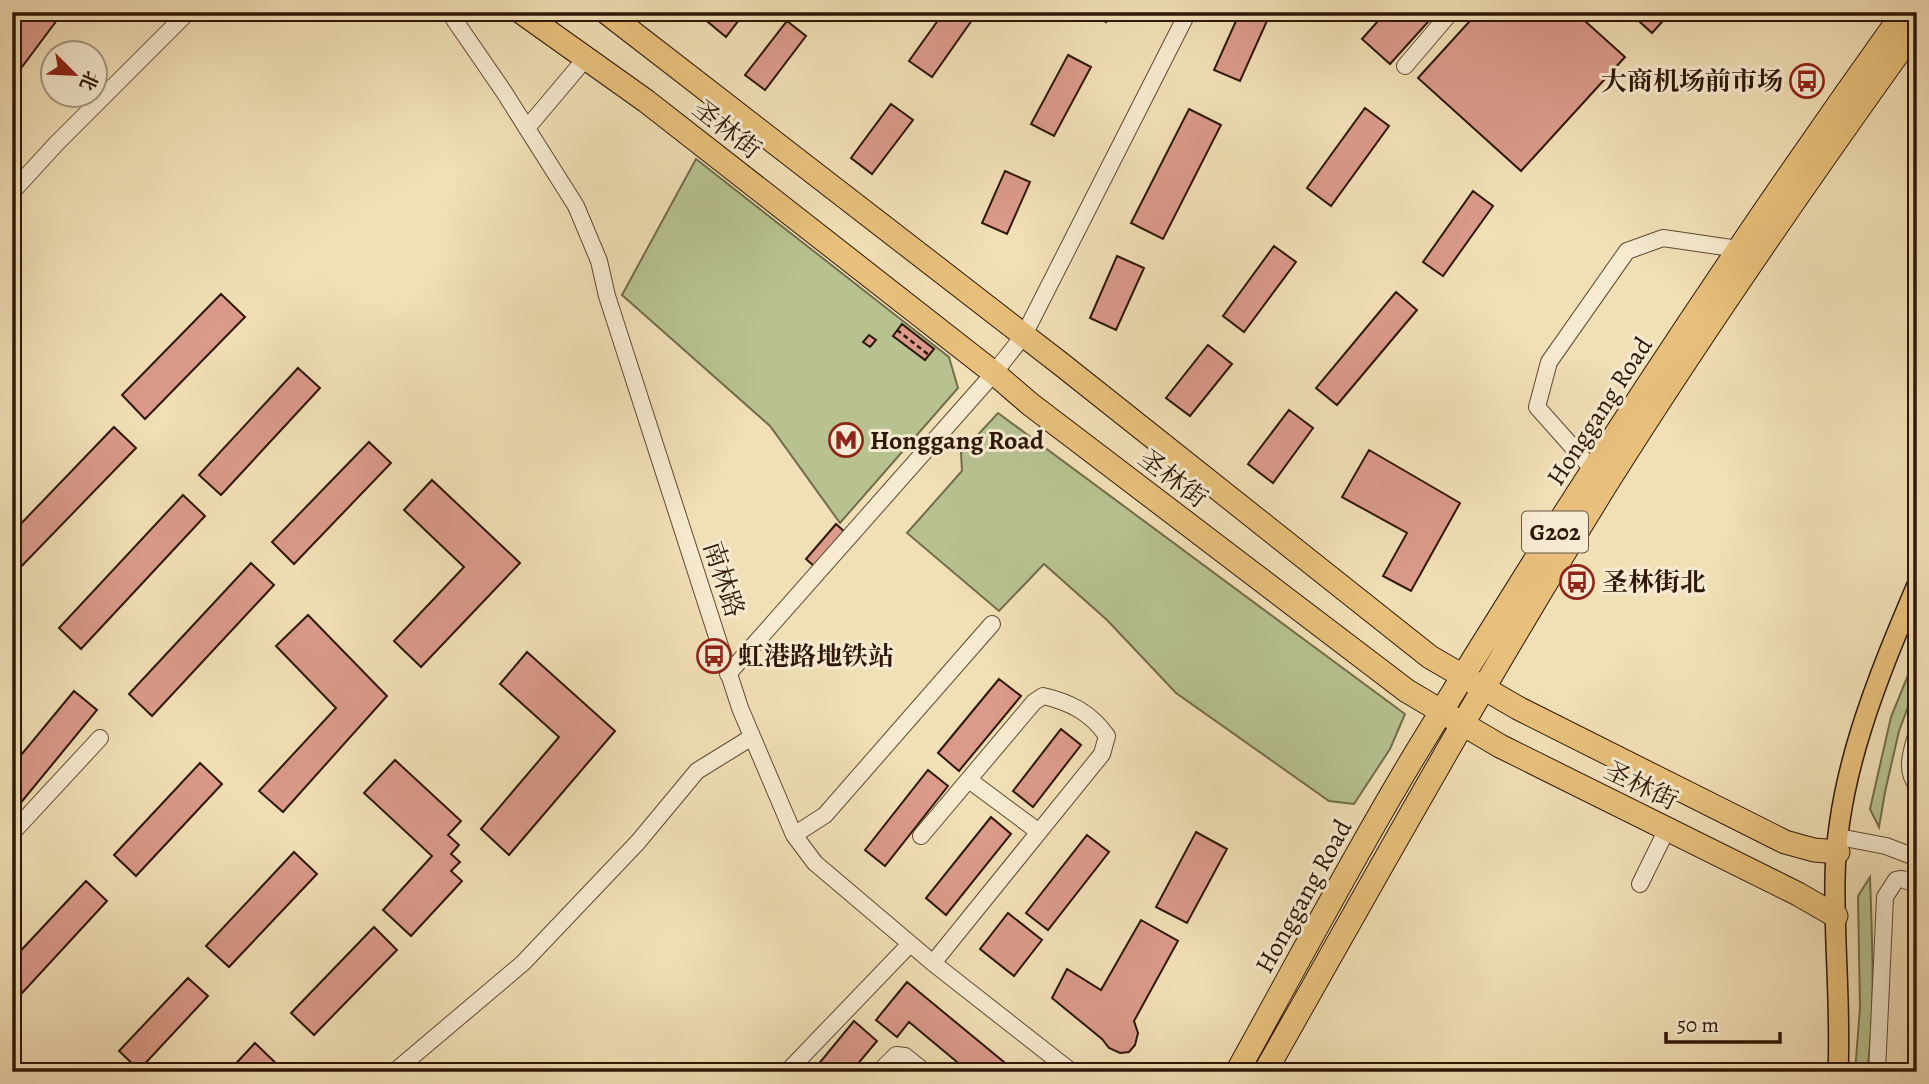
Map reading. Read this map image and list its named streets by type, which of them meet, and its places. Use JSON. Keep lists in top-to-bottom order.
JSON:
{
  "streets": {
    "highway": ["圣林街", "Honggang Road", "G202"],
    "street": ["南林路"]
  },
  "crossings": [
    ["圣林街", "Honggang Road"]
  ],
  "places": {
    "bus stop": ["大商机场前市场", "圣林街北", "虹港路地铁站"],
    "metro station": ["Honggang Road"]
  },
  "scale_bar": "50 m",
  "north": "bottom right"
}
